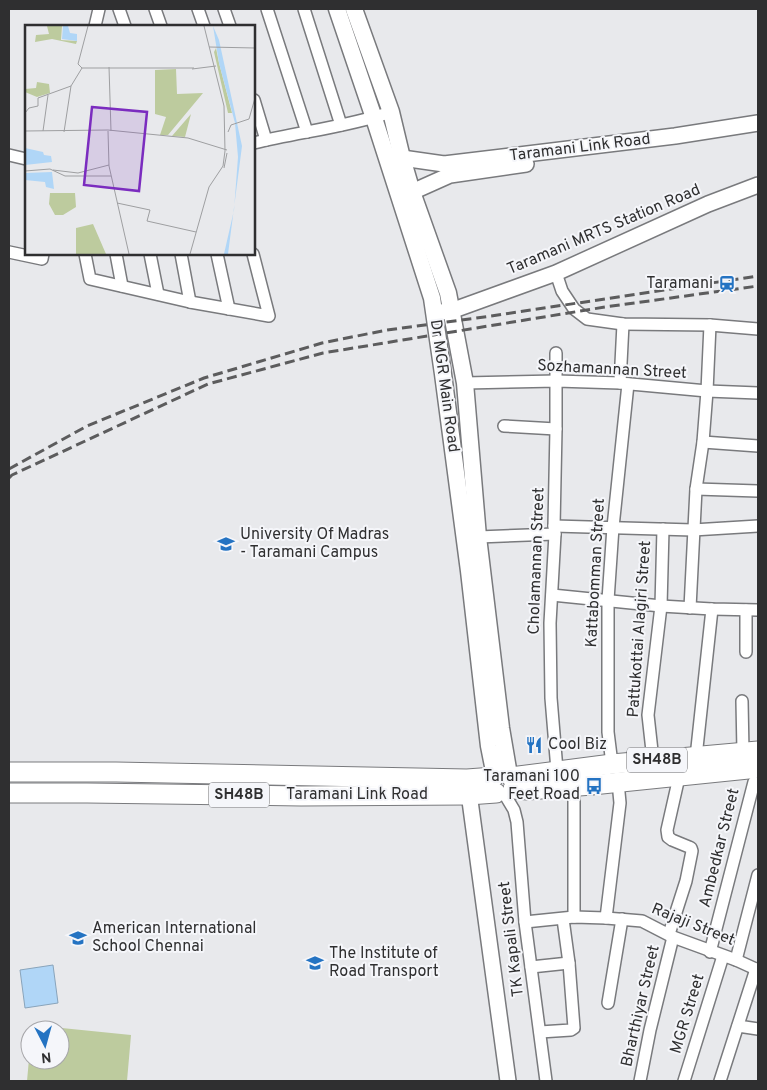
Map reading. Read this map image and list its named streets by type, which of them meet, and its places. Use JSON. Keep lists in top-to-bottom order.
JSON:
{
  "streets": {
    "main road": ["Taramani Link Road", "Dr MGR Main Road", "SH48B"],
    "street": [
      "Taramani MRTS Station Road",
      "Sozhamannan Street",
      "Cholamannan Street",
      "Kattabomman Street",
      "Pattukottai Alagiri Street",
      "Ambedkar Street",
      "Rajaji Street",
      "TK Kapali Street",
      "Bharthiyar Street",
      "MGR Street"
    ]
  },
  "crossings": [
    ["Taramani Link Road", "Dr MGR Main Road"],
    ["Taramani Link Road", "TK Kapali Street"],
    ["Taramani MRTS Station Road", "Dr MGR Main Road"],
    ["Sozhamannan Street", "Dr MGR Main Road"],
    ["Sozhamannan Street", "Cholamannan Street"],
    ["Sozhamannan Street", "Kattabomman Street"],
    ["Dr MGR Main Road", "TK Kapali Street"],
    ["Cholamannan Street", "SH48B"],
    ["Kattabomman Street", "SH48B"],
    ["Pattukottai Alagiri Street", "SH48B"],
    ["SH48B", "Ambedkar Street"],
    ["SH48B", "Bharthiyar Street"],
    ["Ambedkar Street", "Rajaji Street"],
    ["Rajaji Street", "TK Kapali Street"],
    ["Rajaji Street", "Bharthiyar Street"],
    ["Rajaji Street", "MGR Street"]
  ],
  "places": {
    "station": ["Taramani"],
    "school or university": ["University Of Madras - Taramani Campus", "American International School Chennai", "The Institute of Road Transport"],
    "restaurant": ["Cool Biz"],
    "bus stop": ["Taramani 100 Feet Road"]
  },
  "north": "bottom"
}
